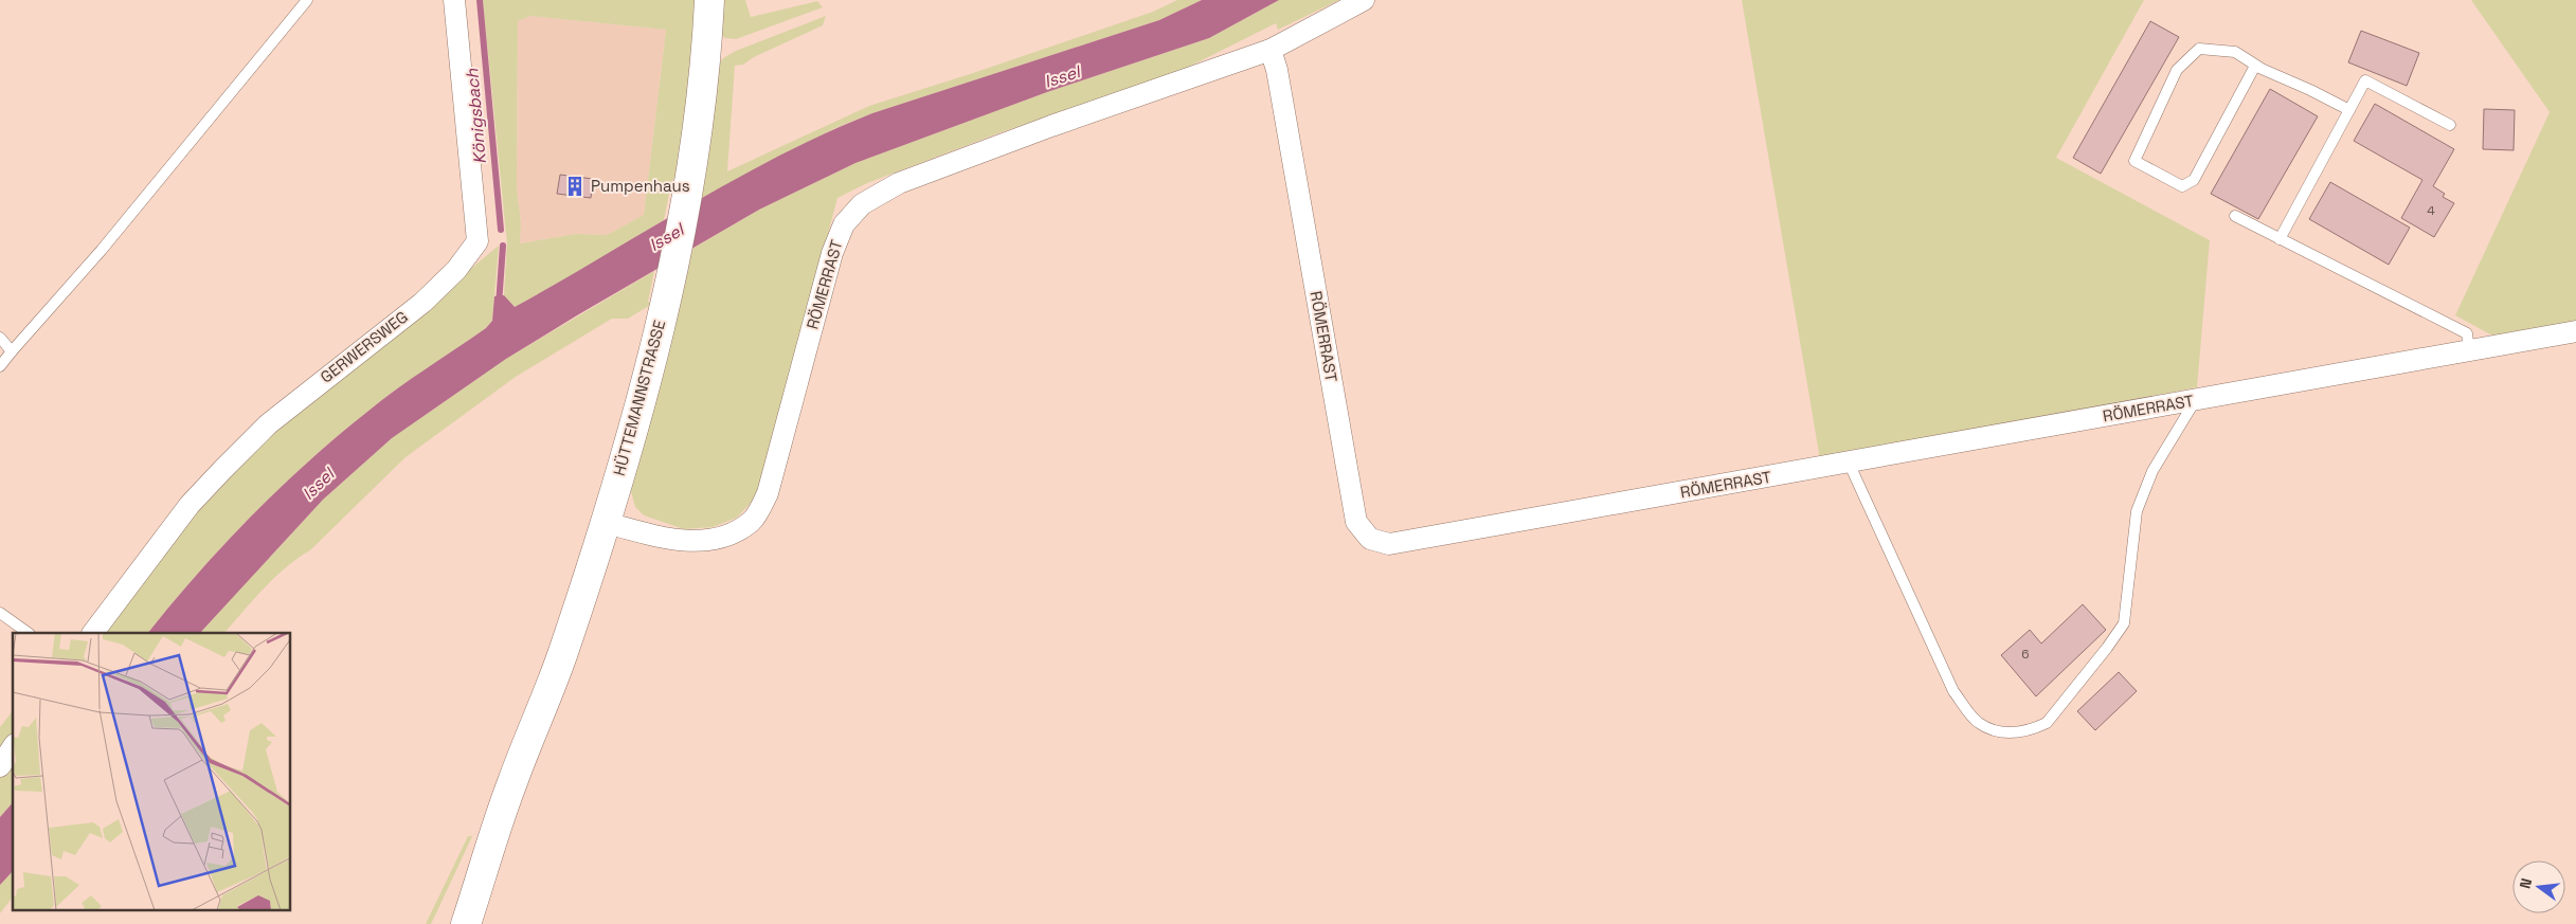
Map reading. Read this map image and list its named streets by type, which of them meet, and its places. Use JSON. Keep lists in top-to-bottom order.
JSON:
{
  "streets": {
    "main road": ["HÜTTEMANNSTRASSE"],
    "street": ["RÖMERRAST", "GERWERSWEG"]
  },
  "crossings": [
    ["RÖMERRAST", "HÜTTEMANNSTRASSE"]
  ],
  "water": ["Issel", "Königsbach"],
  "places": {
    "building": ["Pumpenhaus"]
  },
  "house_numbers": ["4", "6"],
  "north": "left"
}
